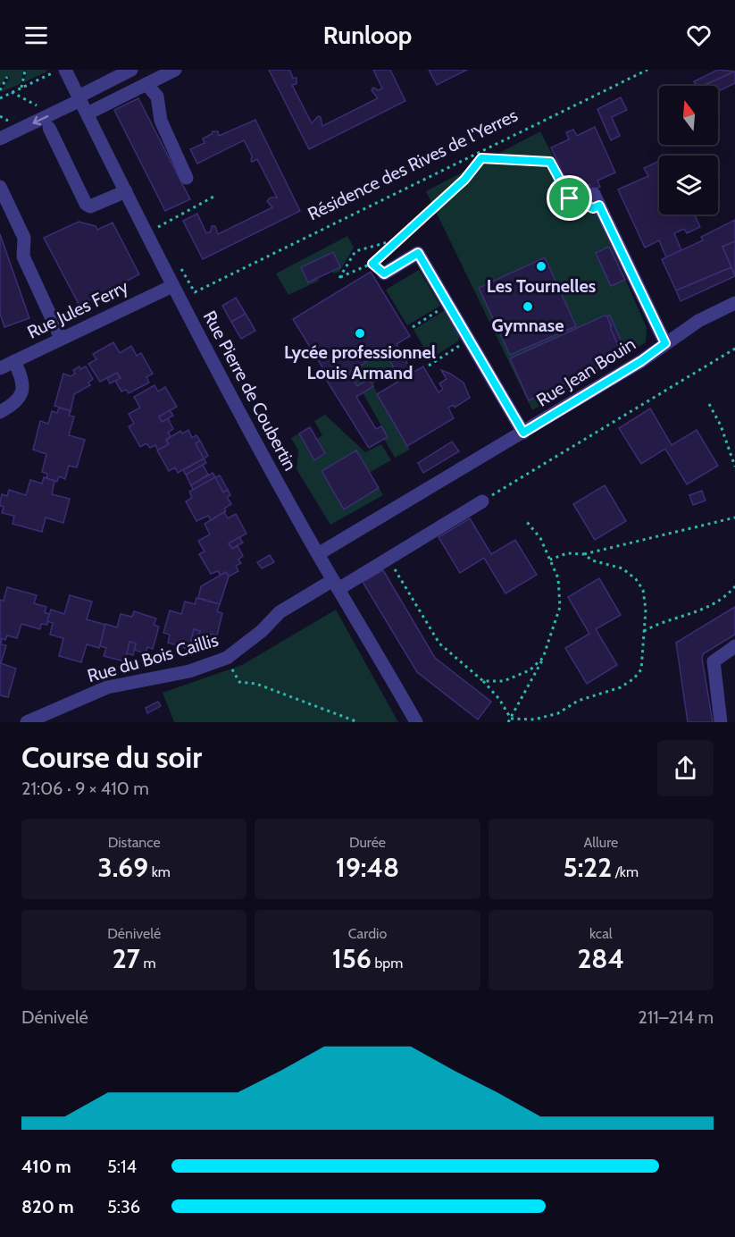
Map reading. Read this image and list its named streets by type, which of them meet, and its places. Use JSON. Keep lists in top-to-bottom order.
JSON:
{
  "streets": {
    "street": [
      "Rue Jules Ferry",
      "Rue Jean Bouin",
      "Rue Pierre de Coubertin",
      "Rue du Bois Caillis"
    ],
    "path": ["Résidence des Rives de l'Yerres"]
  },
  "crossings": [
    ["Rue Jules Ferry", "Rue Pierre de Coubertin"],
    ["Rue Jean Bouin", "Rue Pierre de Coubertin"],
    ["Rue Pierre de Coubertin", "Rue du Bois Caillis"]
  ],
  "places": ["Les Tournelles", "Gymnase", "Lycée professionnel Louis Armand"],
  "north": "top",
  "page": {
    "header": "Runloop",
    "heading": ["Course du soir", "21:06 · 9 × 410 m"],
    "stats": [
      ["Distance", "3.69 km"],
      ["Durée", "19:48"],
      ["Allure", "5:22 /km"],
      ["Dénivelé", "27 m"],
      ["Cardio", "156 bpm"],
      ["kcal", "284"]
    ],
    "chart": ["Dénivelé", "211–214 m"],
    "list": [
      {
        "name": "410 m",
        "note": "5:14"
      },
      {
        "name": "820 m",
        "note": "5:36"
      }
    ]
  }
}
